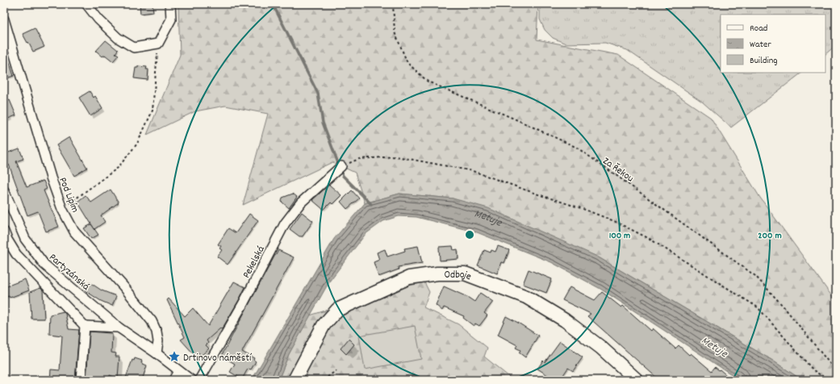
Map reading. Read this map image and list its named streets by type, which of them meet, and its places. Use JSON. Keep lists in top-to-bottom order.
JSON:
{
  "streets": {
    "street": [
      "Pod Lipím",
      "Pekelská",
      "Partyzánská",
      "Odboje"
    ],
    "path": ["Za Řekou"]
  },
  "water": ["Metuje"],
  "places": {
    "place": ["Drtinovo náměstí"]
  },
  "legend": ["Road", "Water", "Building"],
  "rings": ["100 m", "200 m"]
}
